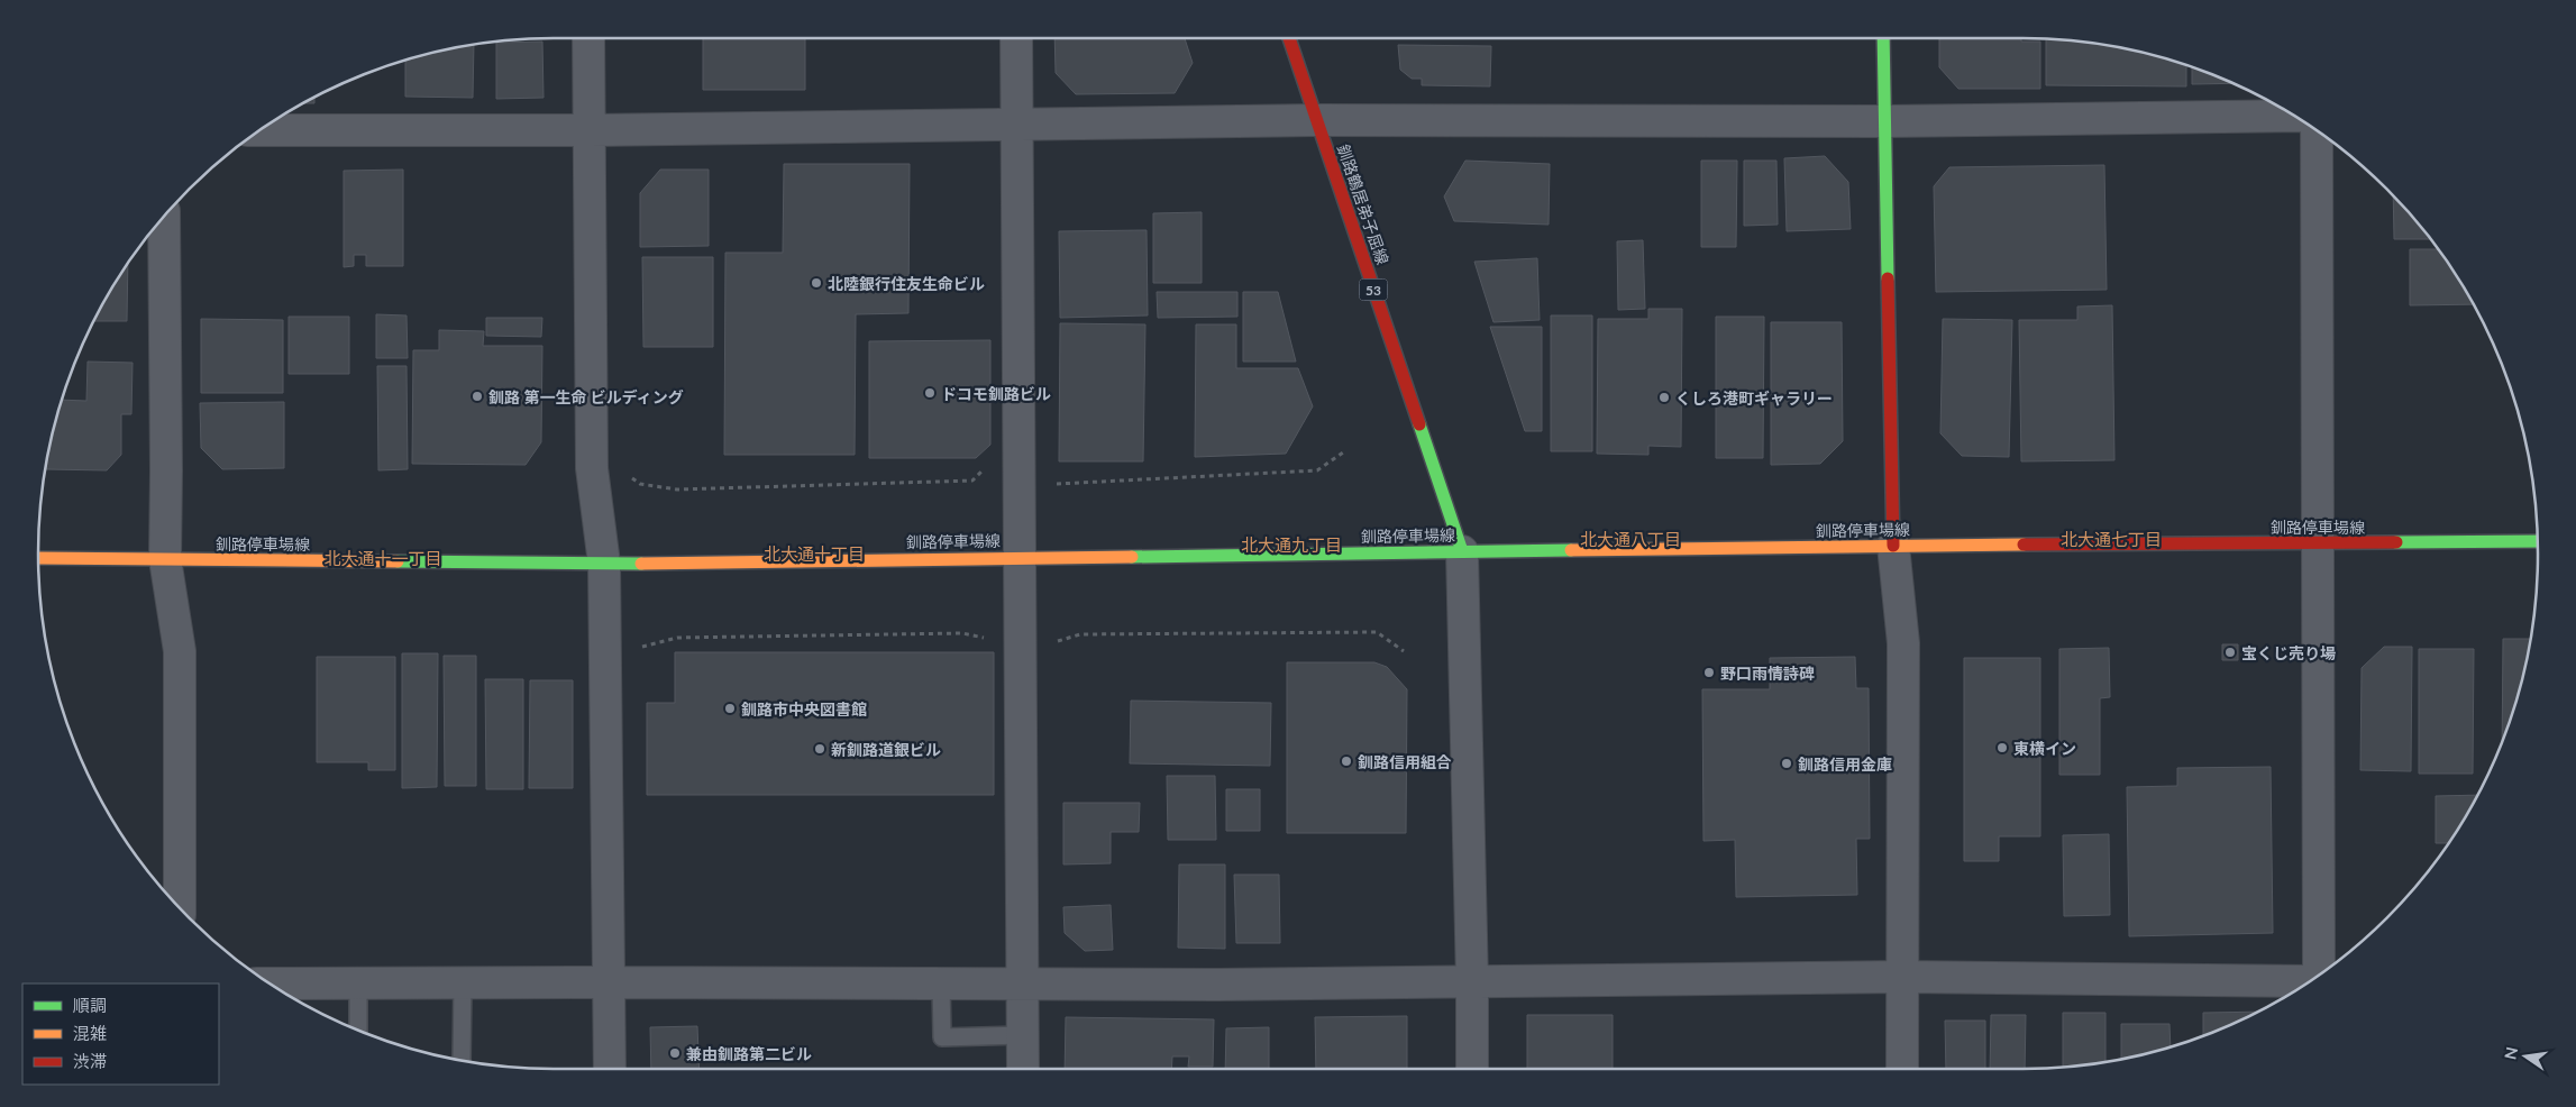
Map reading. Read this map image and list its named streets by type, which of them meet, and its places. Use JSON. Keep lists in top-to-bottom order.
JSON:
{
  "streets": {
    "main road": ["釧路鶴居弟子屈線", "53", "釧路停車場線"]
  },
  "crossings": [
    ["釧路鶴居弟子屈線", "釧路停車場線"]
  ],
  "districts": [
    "北大通八丁目",
    "北大通七丁目",
    "北大通九丁目",
    "北大通十丁目",
    "北大通十一丁目"
  ],
  "places": [
    "北陸銀行住友生命ビル",
    "ドコモ釧路ビル",
    "釧路 第一生命 ビルディング",
    "くしろ港町ギャラリー",
    "宝くじ売り場",
    "野口雨情詩碑",
    "釧路市中央図書館",
    "東横イン",
    "新釧路道銀ビル",
    "釧路信用組合",
    "釧路信用金庫",
    "兼由釧路第二ビル"
  ],
  "legend": ["順調", "混雑", "渋滞"],
  "north": "left"
}
